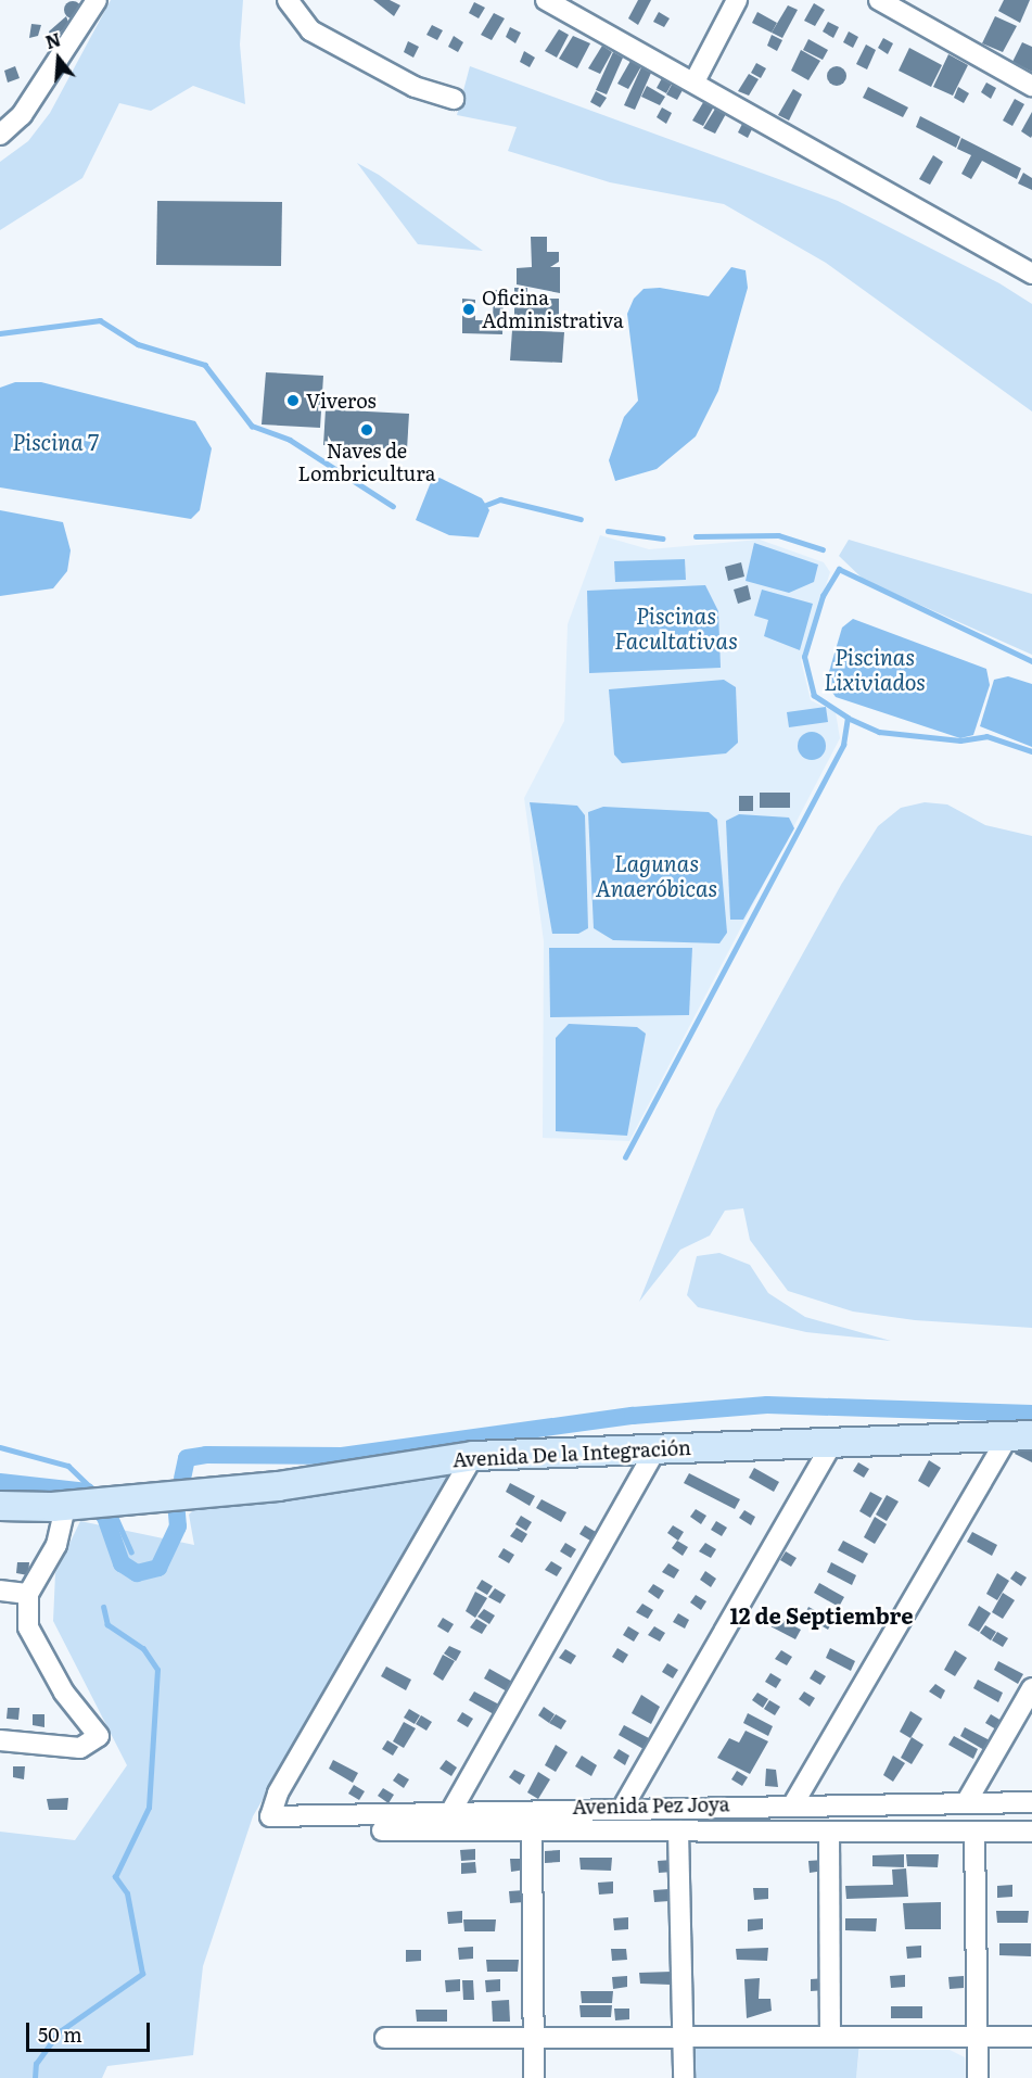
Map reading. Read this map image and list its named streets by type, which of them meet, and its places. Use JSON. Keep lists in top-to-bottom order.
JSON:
{
  "streets": {
    "street": ["Avenida De la Integración", "Avenida Pez Joya"]
  },
  "crossings": [
    ["Avenida De la Integración", "Avenida Pez Joya"]
  ],
  "districts": ["12 de Septiembre"],
  "water": [
    "Piscina 7",
    "Piscinas Facultativas",
    "Piscinas Lixiviados",
    "Lagunas Anaeróbicas"
  ],
  "places": ["Oficina Administrativa", "Viveros", "Naves de Lombricultura"],
  "scale_bar": "50 m",
  "north": "top"
}
